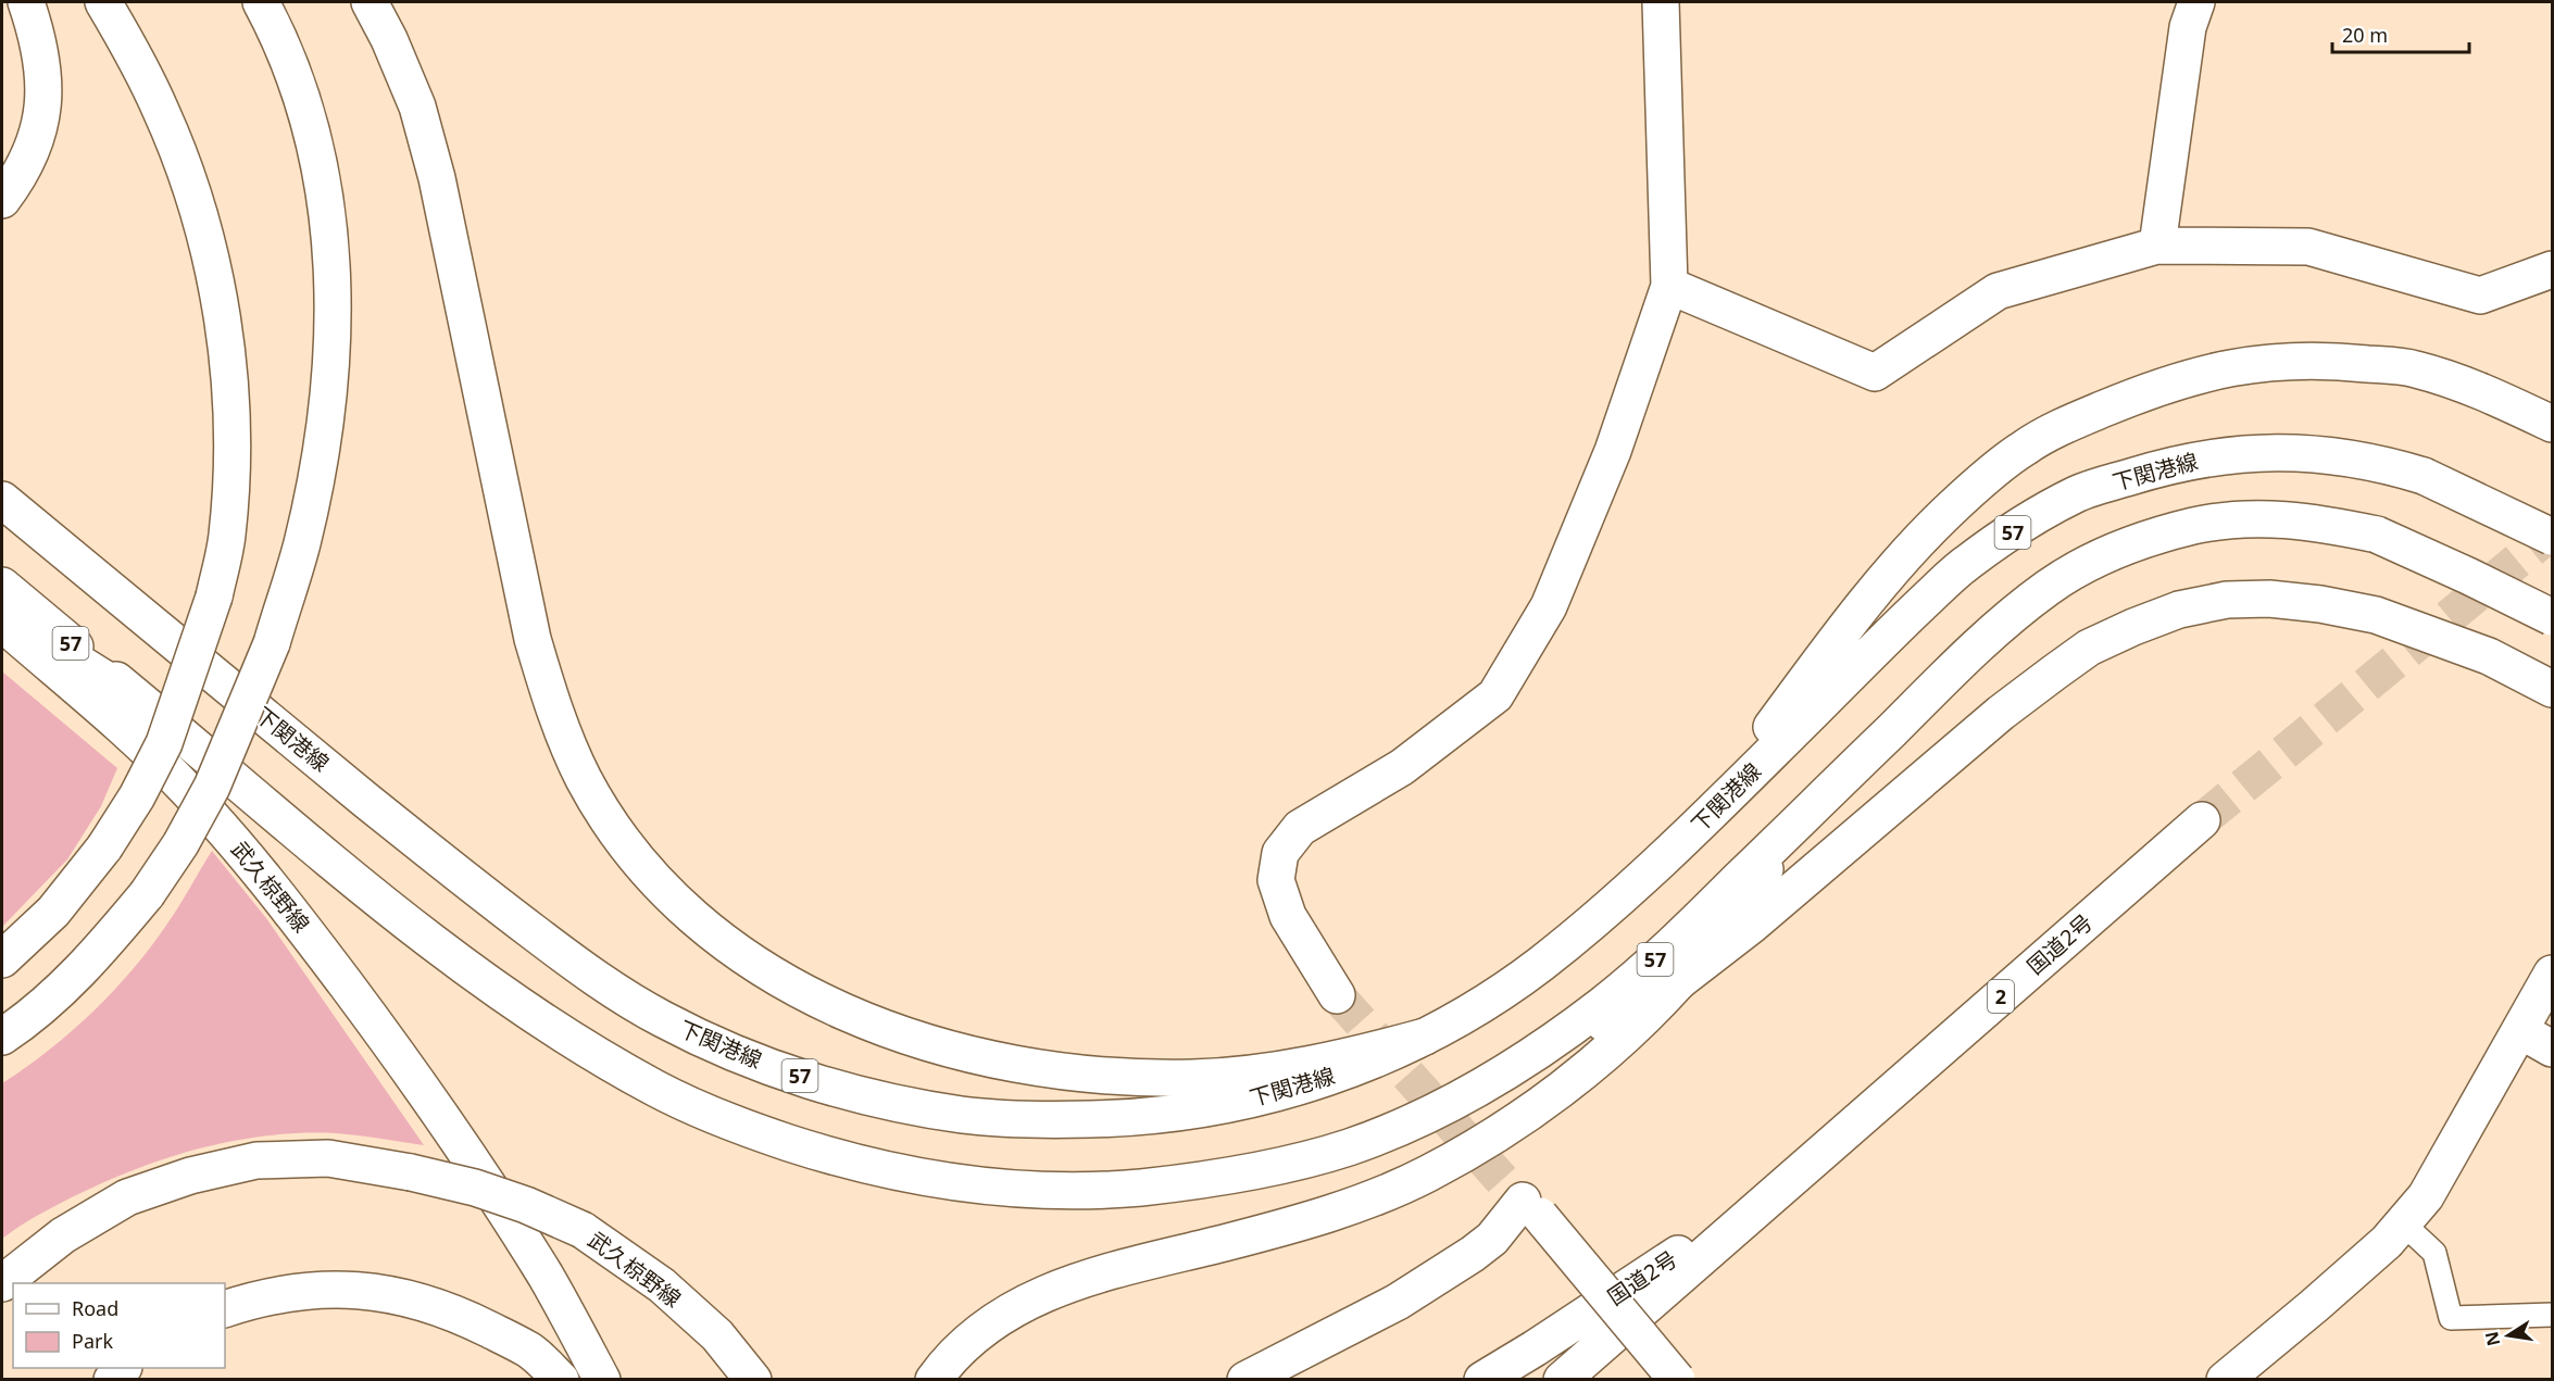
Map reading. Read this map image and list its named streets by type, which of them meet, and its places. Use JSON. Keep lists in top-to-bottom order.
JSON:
{
  "streets": {
    "main road": [
      "下関港線",
      "57",
      "武久椋野線",
      "国道2号",
      "2"
    ]
  },
  "legend": ["Road", "Park"],
  "scale_bar": "20 m",
  "north": "left"
}
